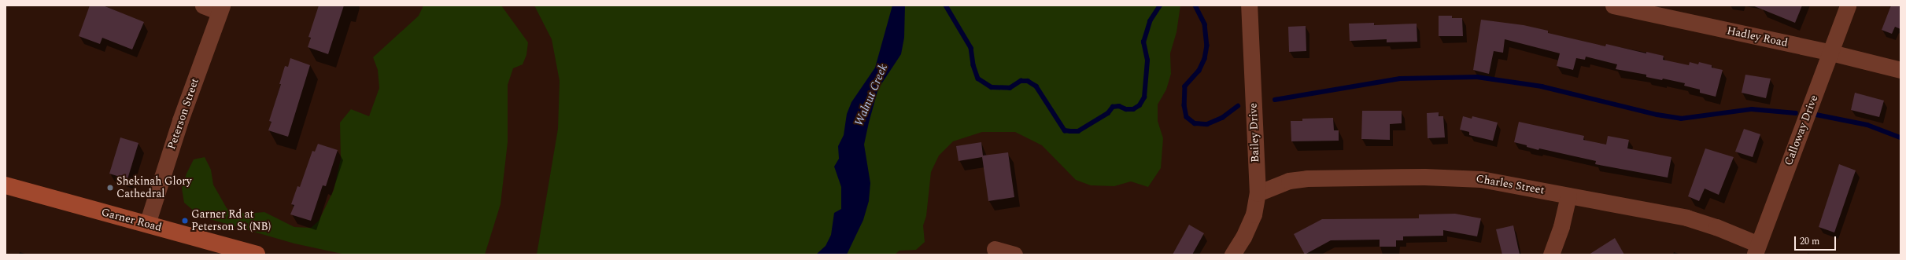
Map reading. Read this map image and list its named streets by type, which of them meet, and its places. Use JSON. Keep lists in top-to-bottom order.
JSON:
{
  "streets": {
    "main road": ["Garner Road"],
    "street": [
      "Hadley Road",
      "Peterson Street",
      "Calloway Drive",
      "Bailey Drive",
      "Charles Street"
    ]
  },
  "crossings": [
    ["Hadley Road", "Calloway Drive"],
    ["Peterson Street", "Garner Road"],
    ["Calloway Drive", "Charles Street"],
    ["Bailey Drive", "Charles Street"]
  ],
  "water": ["Walnut Creek"],
  "places": ["Shekinah Glory Cathedral", "Garner Rd at Peterson St (NB)"],
  "scale_bar": "20 m"
}
